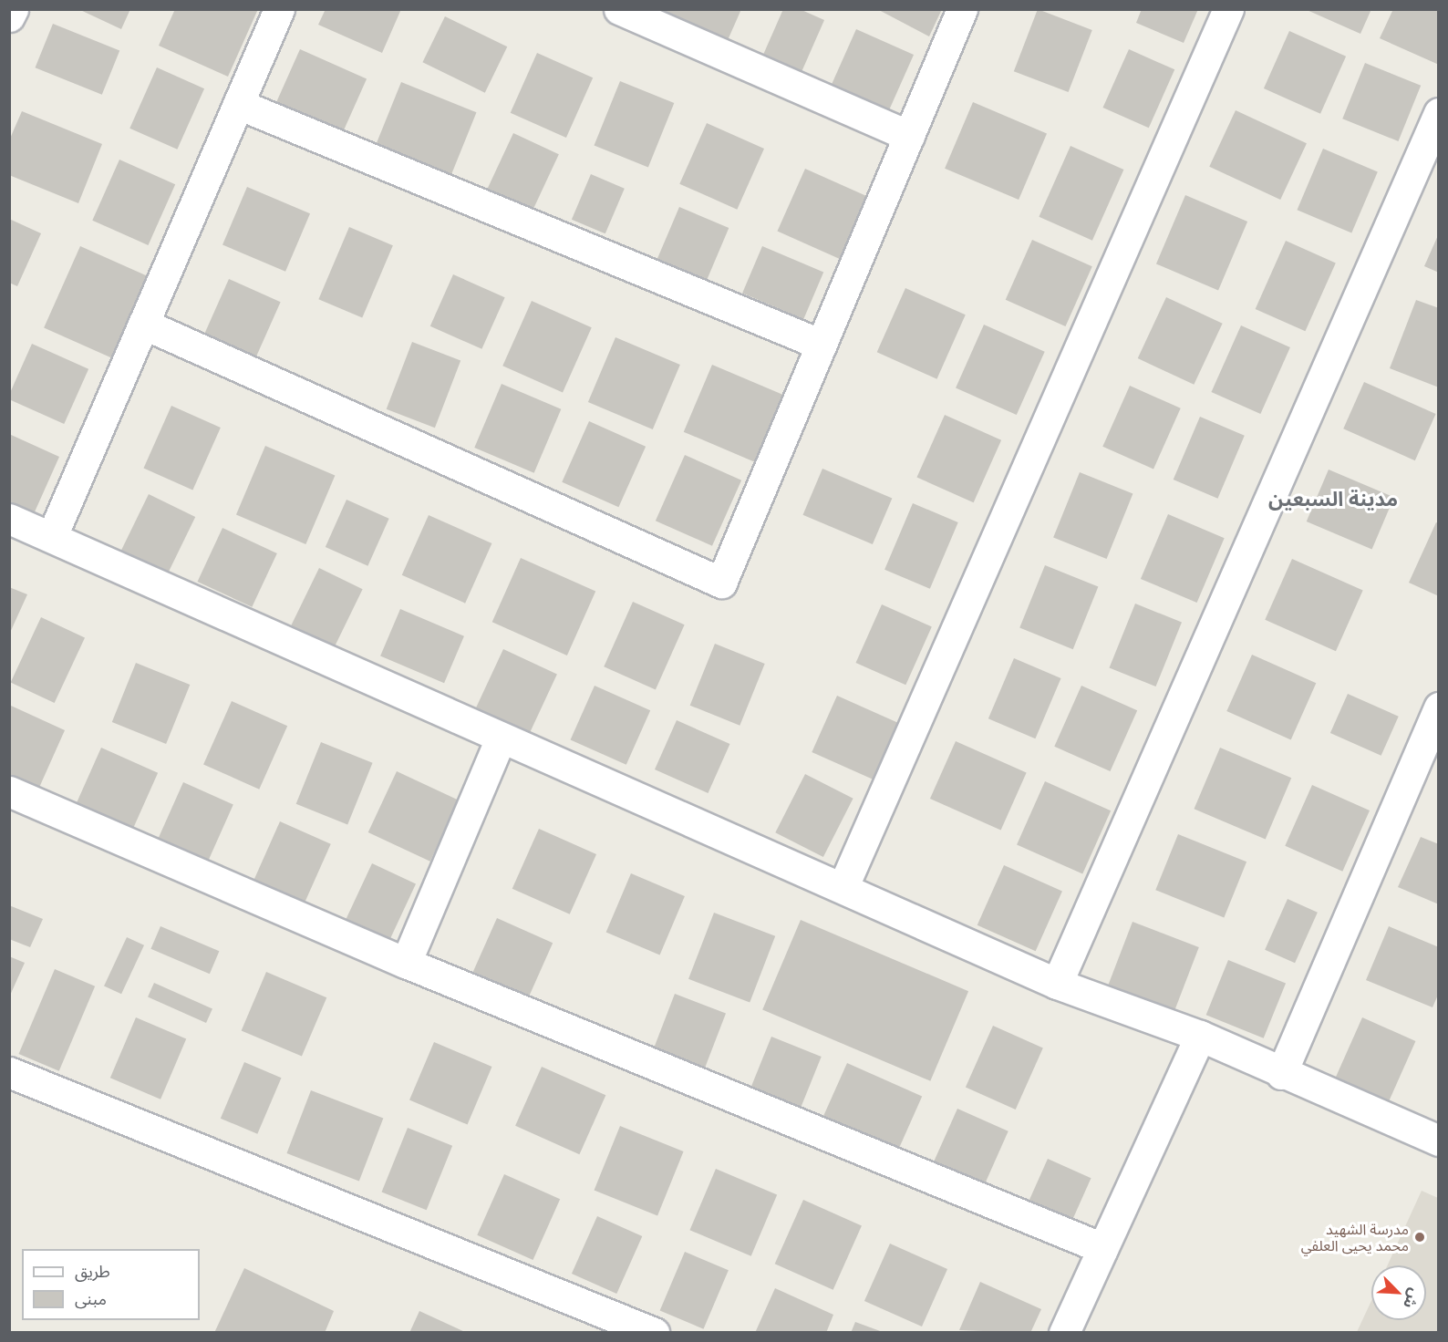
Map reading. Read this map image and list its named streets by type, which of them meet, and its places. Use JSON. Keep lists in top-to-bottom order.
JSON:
{
  "districts": ["مدينة السبعين"],
  "places": ["مدرسة الشهيد محمد يحيى العلفي"],
  "legend": ["طريق", "مبنى"],
  "north": "bottom right"
}
